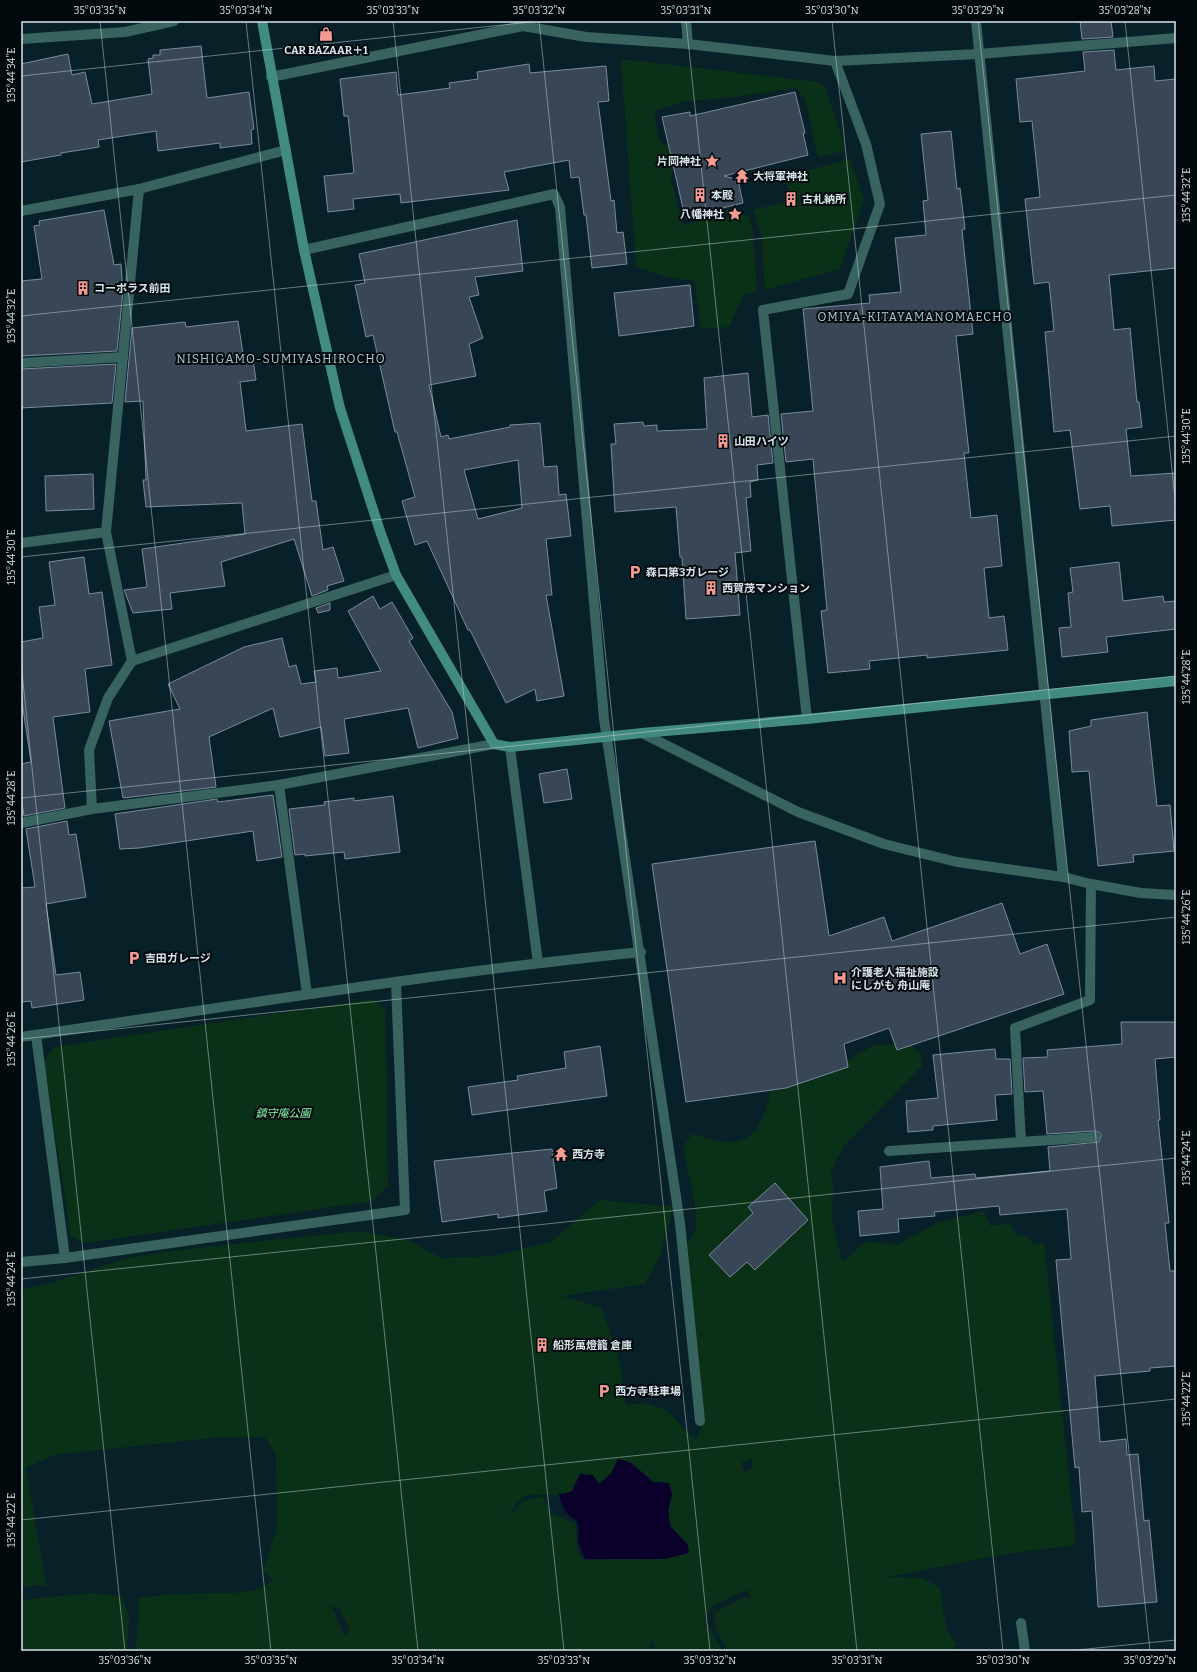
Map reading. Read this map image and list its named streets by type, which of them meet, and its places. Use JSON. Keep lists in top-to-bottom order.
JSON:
{
  "districts": ["OMIYA-KITAYAMANOMAECHO", "NISHIGAMO-SUMIYASHIROCHO"],
  "parks": ["鎮守庵公園"],
  "places": {
    "shop": ["CAR BAZAAR＋1"],
    "place": ["片岡神社", "八幡神社"],
    "temple": ["大将軍神社", "西方寺"],
    "building": [
      "本殿",
      "古札納所",
      "コーポラス前田",
      "山田ハイツ",
      "西賀茂マンション",
      "船形萬燈籠 倉庫"
    ],
    "parking": ["森口第3ガレージ", "吉田ガレージ", "西方寺駐車場"],
    "hospital": ["介護老人福祉施設 にしがも 舟山庵"]
  },
  "coordinates": [
    "35°03'35\"N",
    "35°03'34\"N",
    "35°03'33\"N",
    "35°03'32\"N",
    "35°03'31\"N",
    "35°03'30\"N",
    "35°03'29\"N",
    "35°03'28\"N",
    "135°44'34\"E",
    "135°44'32\"E",
    "135°44'30\"E",
    "135°44'28\"E",
    "135°44'26\"E",
    "135°44'24\"E",
    "135°44'22\"E",
    "35°03'36\"N"
  ]
}
